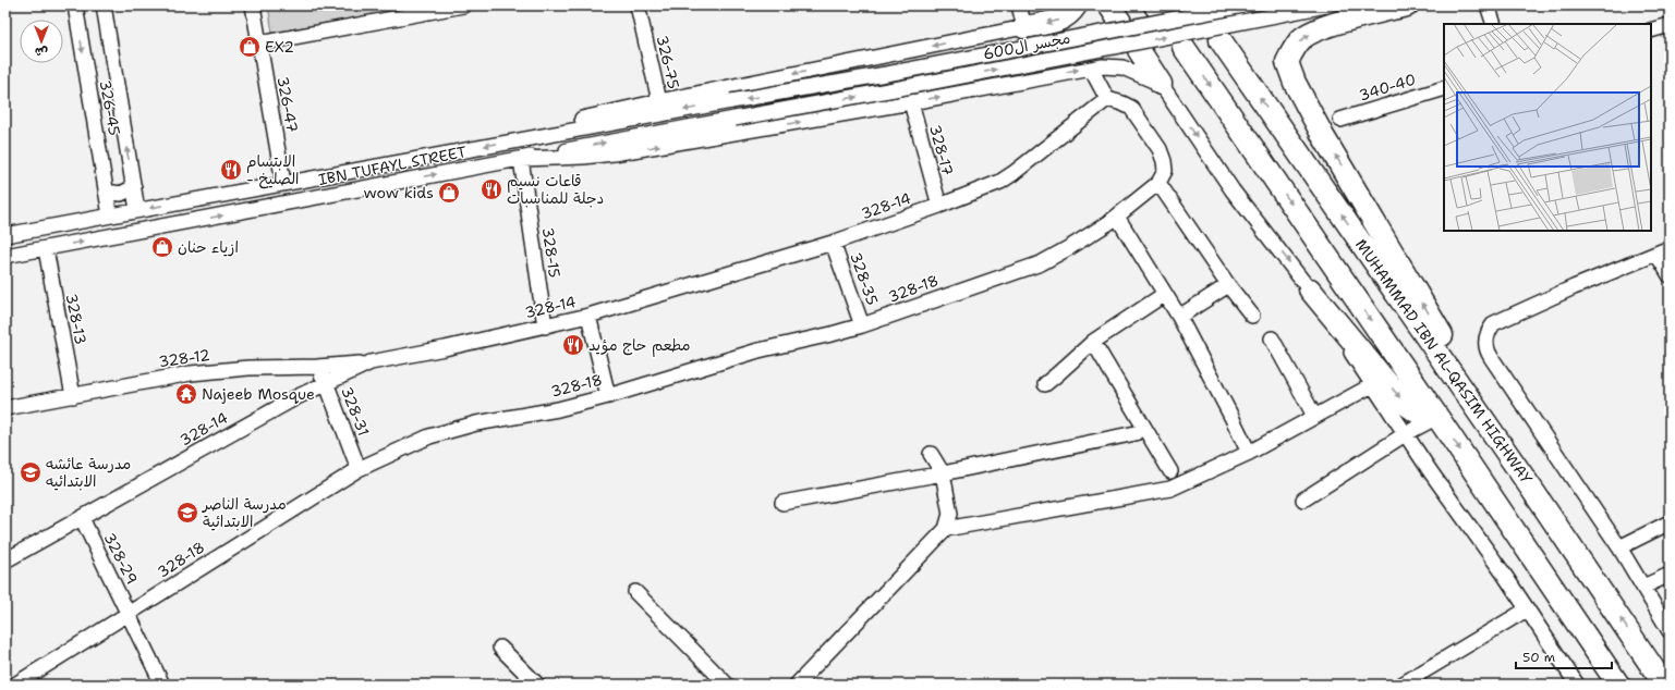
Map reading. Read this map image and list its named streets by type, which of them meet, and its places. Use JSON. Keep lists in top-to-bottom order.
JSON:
{
  "streets": {
    "highway": ["MUHAMMAD IBN AL-QASIM HIGHWAY"],
    "street": [
      "مجسر ال600",
      "326-75",
      "340-40",
      "326-47",
      "326-45",
      "328-17",
      "IBN TUFAYL STREET",
      "328-14",
      "328-15",
      "328-35",
      "328-18",
      "328-13",
      "328-12",
      "328-31",
      "328-29"
    ]
  },
  "crossings": [
    ["مجسر ال600", "IBN TUFAYL STREET"],
    ["326-47", "IBN TUFAYL STREET"],
    ["326-45", "IBN TUFAYL STREET"],
    ["328-17", "328-14"],
    ["IBN TUFAYL STREET", "328-15"],
    ["IBN TUFAYL STREET", "328-13"],
    ["328-14", "328-15"],
    ["328-14", "328-35"],
    ["328-14", "328-12"],
    ["328-14", "328-31"],
    ["328-14", "328-29"],
    ["328-35", "328-18"],
    ["328-18", "328-31"],
    ["328-18", "328-29"],
    ["328-13", "328-12"],
    ["328-12", "328-31"]
  ],
  "places": {
    "shop": ["EX2", "wow kids", "ازياء حنان"],
    "restaurant": ["الابتسام - الصليخ", "قاعات نسيم دجلة للمناسبات", "مطعم حاج مؤيد"],
    "temple": ["Najeeb Mosque"],
    "school or university": ["مدرسة عائشه الابتدائيه", "مدرسة الناصر الابتدائية"]
  },
  "scale_bar": "50 m",
  "north": "bottom"
}
